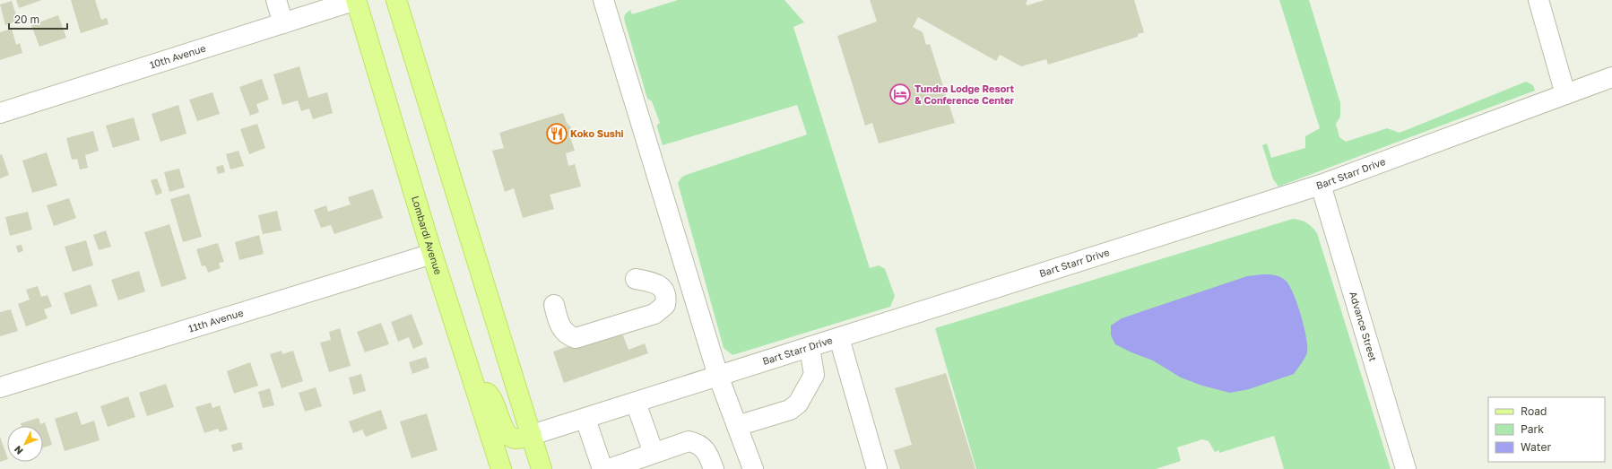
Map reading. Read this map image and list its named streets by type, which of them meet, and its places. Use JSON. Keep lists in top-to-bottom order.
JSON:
{
  "streets": {
    "main road": ["Lombardi Avenue"],
    "street": [
      "10th Avenue",
      "Bart Starr Drive",
      "11th Avenue",
      "Advance Street"
    ]
  },
  "crossings": [
    ["10th Avenue", "Lombardi Avenue"],
    ["Bart Starr Drive", "Advance Street"],
    ["Lombardi Avenue", "11th Avenue"]
  ],
  "places": {
    "hotel": ["Tundra Lodge Resort & Conference Center"],
    "restaurant": ["Koko Sushi"]
  },
  "legend": ["Road", "Park", "Water"],
  "scale_bar": "20 m",
  "north": "bottom left"
}
